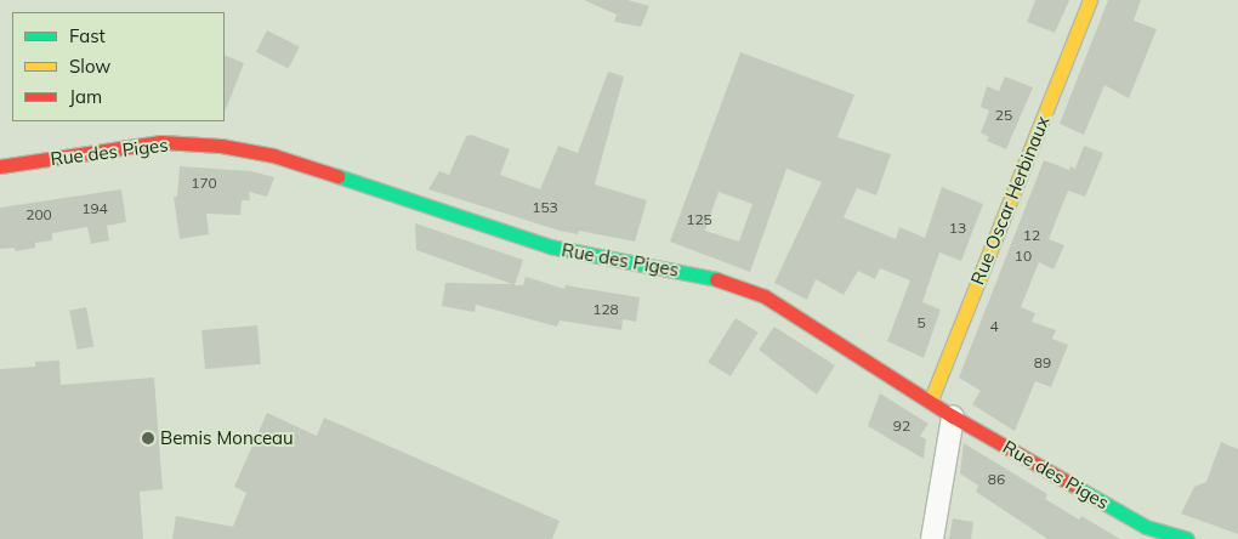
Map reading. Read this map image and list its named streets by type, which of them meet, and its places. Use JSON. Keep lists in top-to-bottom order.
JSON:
{
  "streets": {
    "street": ["Rue des Piges", "Rue Oscar Herbinaux"]
  },
  "crossings": [
    ["Rue des Piges", "Rue Oscar Herbinaux"]
  ],
  "places": ["Bemis Monceau"],
  "house_numbers": [
    "25",
    "170",
    "153",
    "194",
    "200",
    "125",
    "13",
    "12",
    "10",
    "128",
    "5",
    "4",
    "89",
    "92",
    "86"
  ],
  "legend": ["Fast", "Slow", "Jam"]
}
